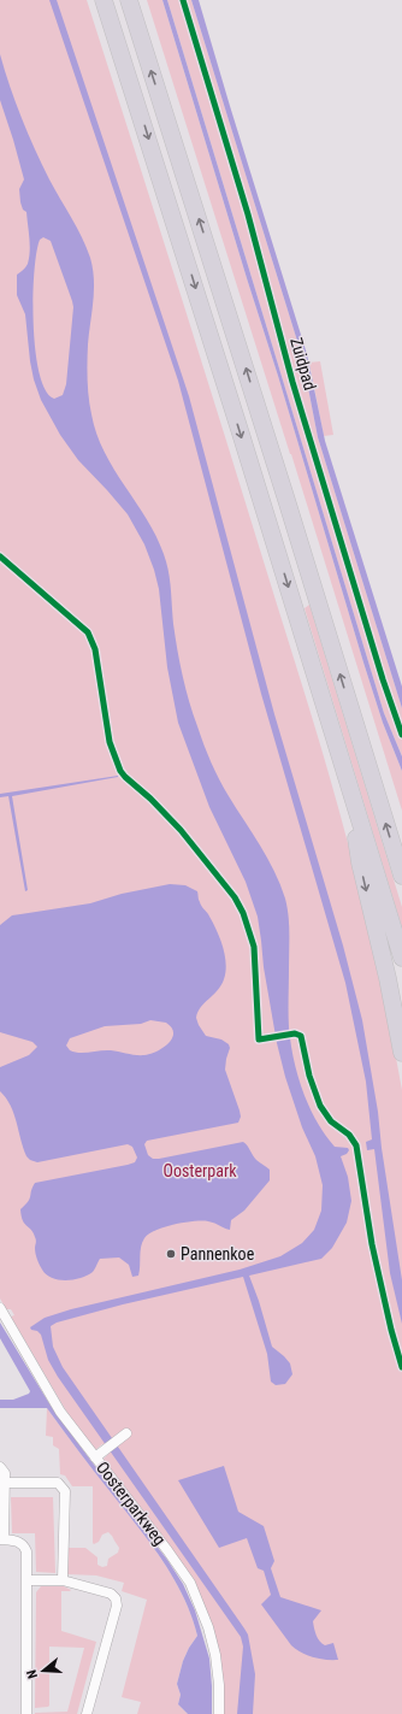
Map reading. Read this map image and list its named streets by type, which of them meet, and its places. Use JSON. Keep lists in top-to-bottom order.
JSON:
{
  "streets": {
    "street": ["Oosterparkweg"],
    "cycle path": ["Zuidpad"]
  },
  "parks": ["Oosterpark"],
  "places": ["Pannenkoe"],
  "north": "left"
}
